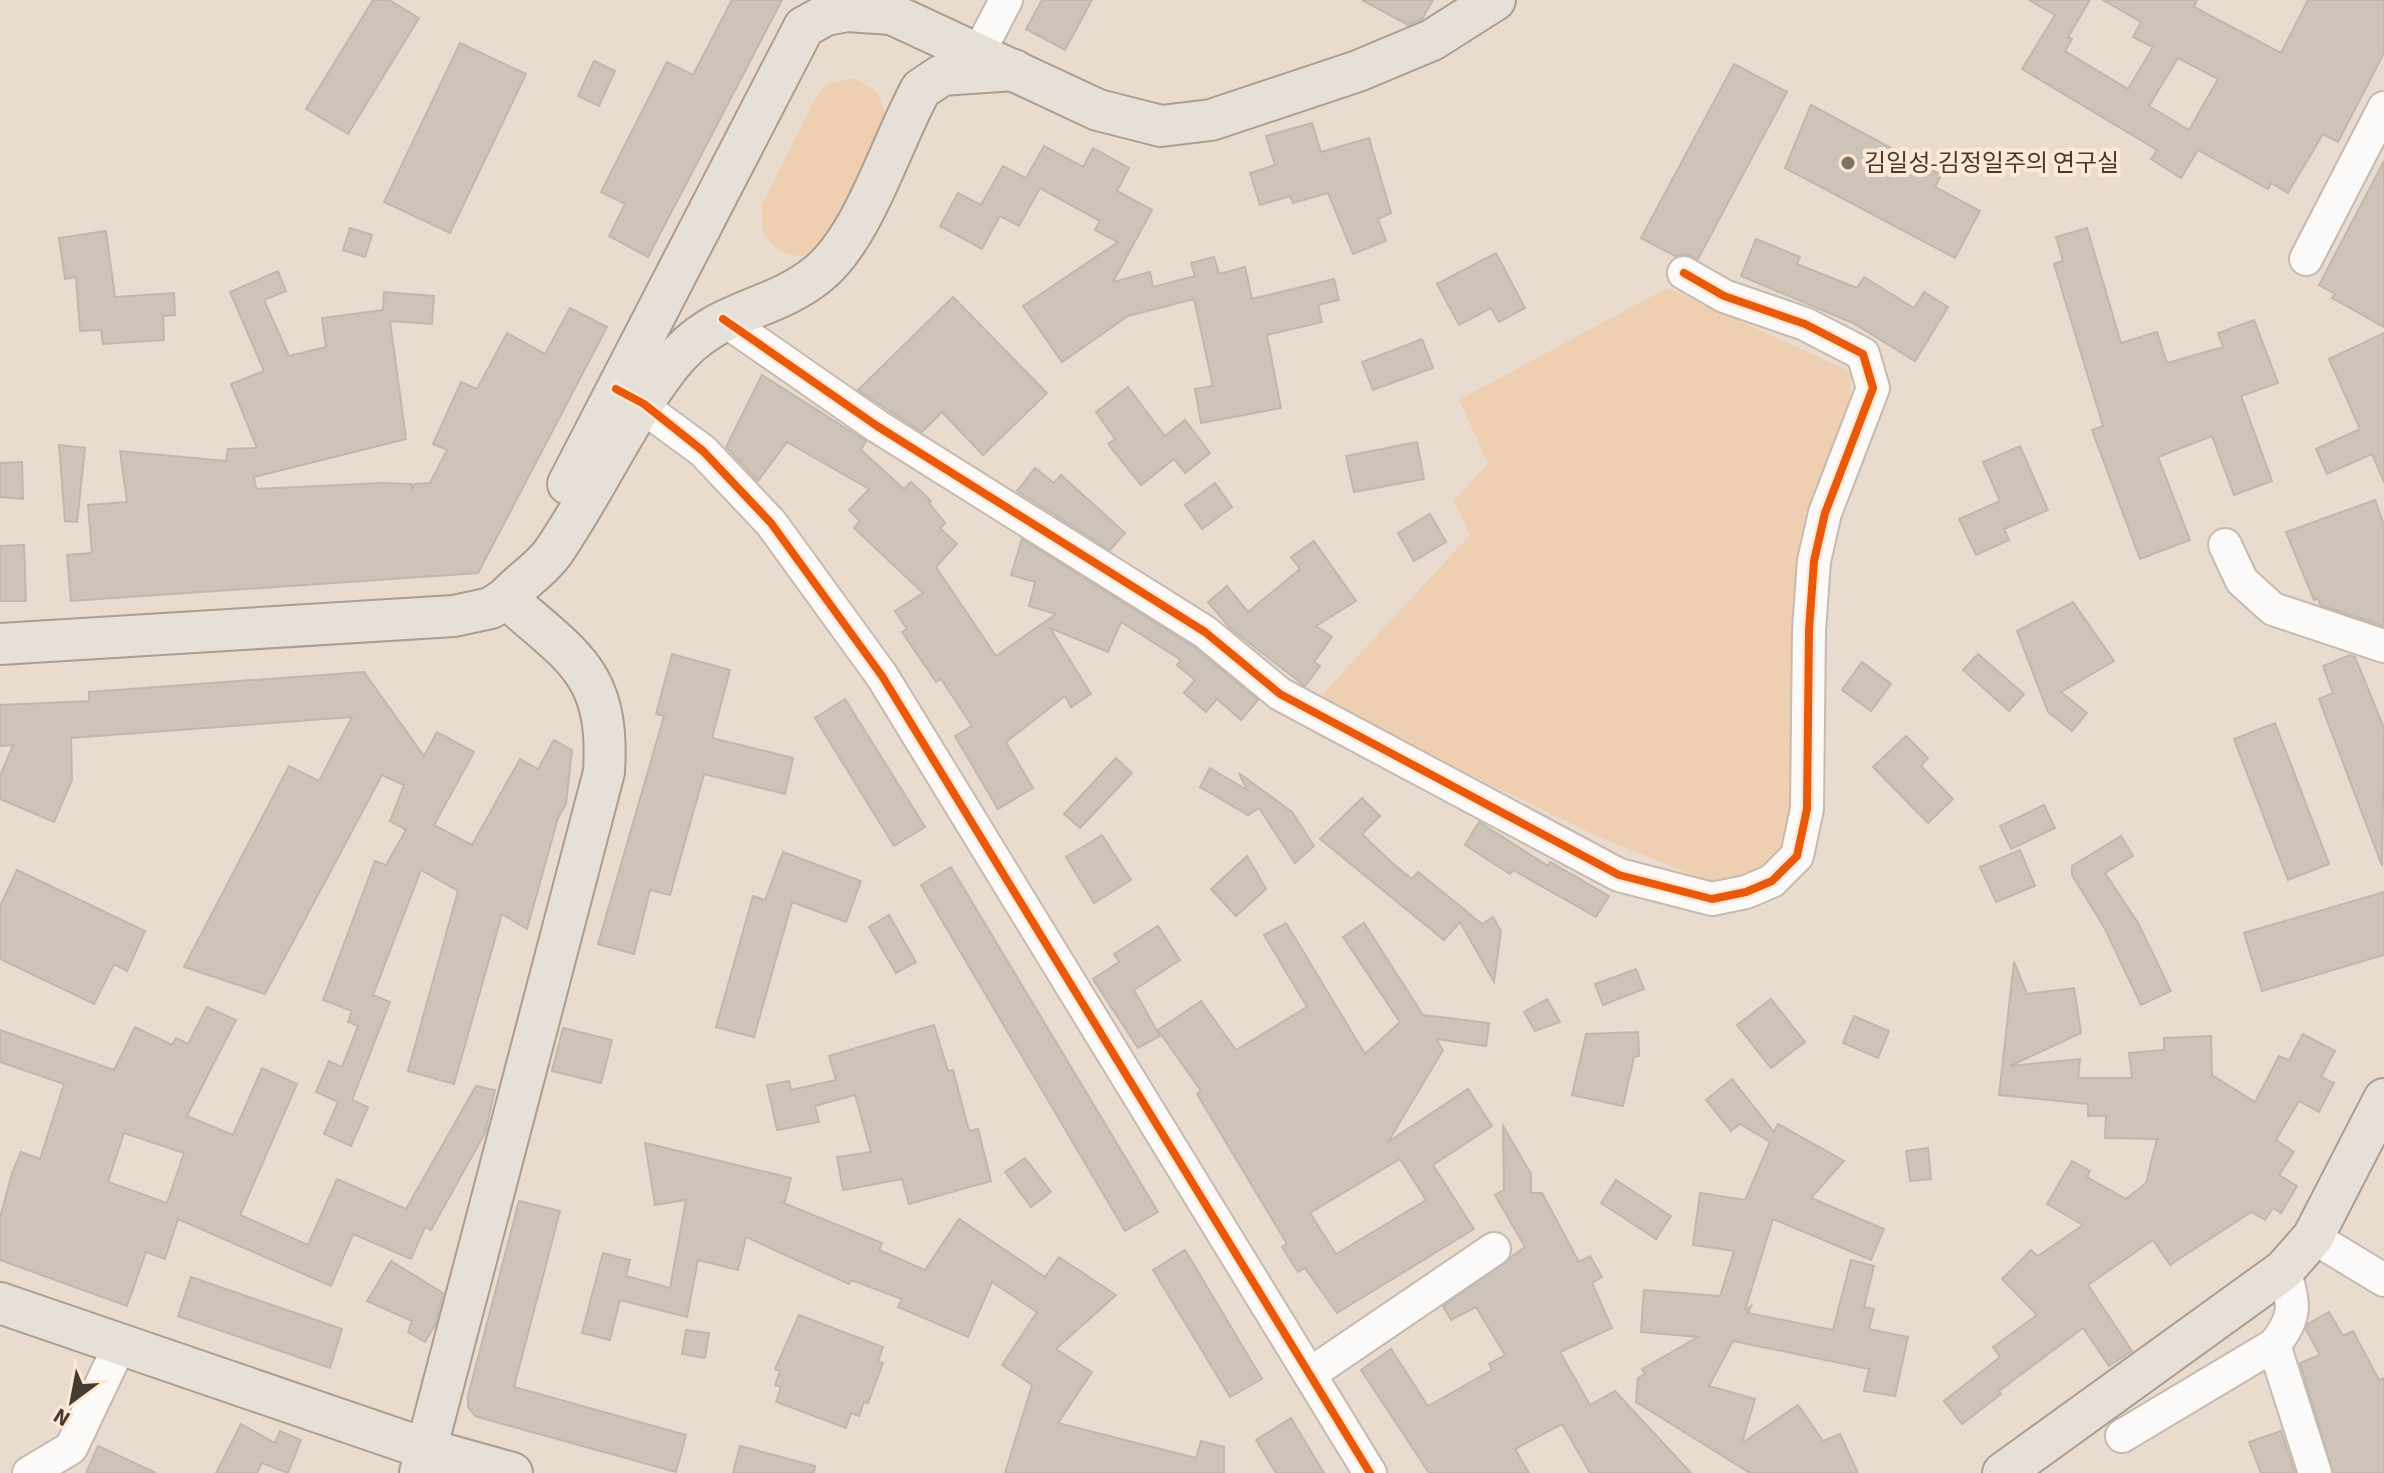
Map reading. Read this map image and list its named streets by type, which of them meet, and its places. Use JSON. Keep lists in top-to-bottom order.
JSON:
{
  "places": ["김일성-김정일주의 연구실"],
  "north": "bottom left"
}
